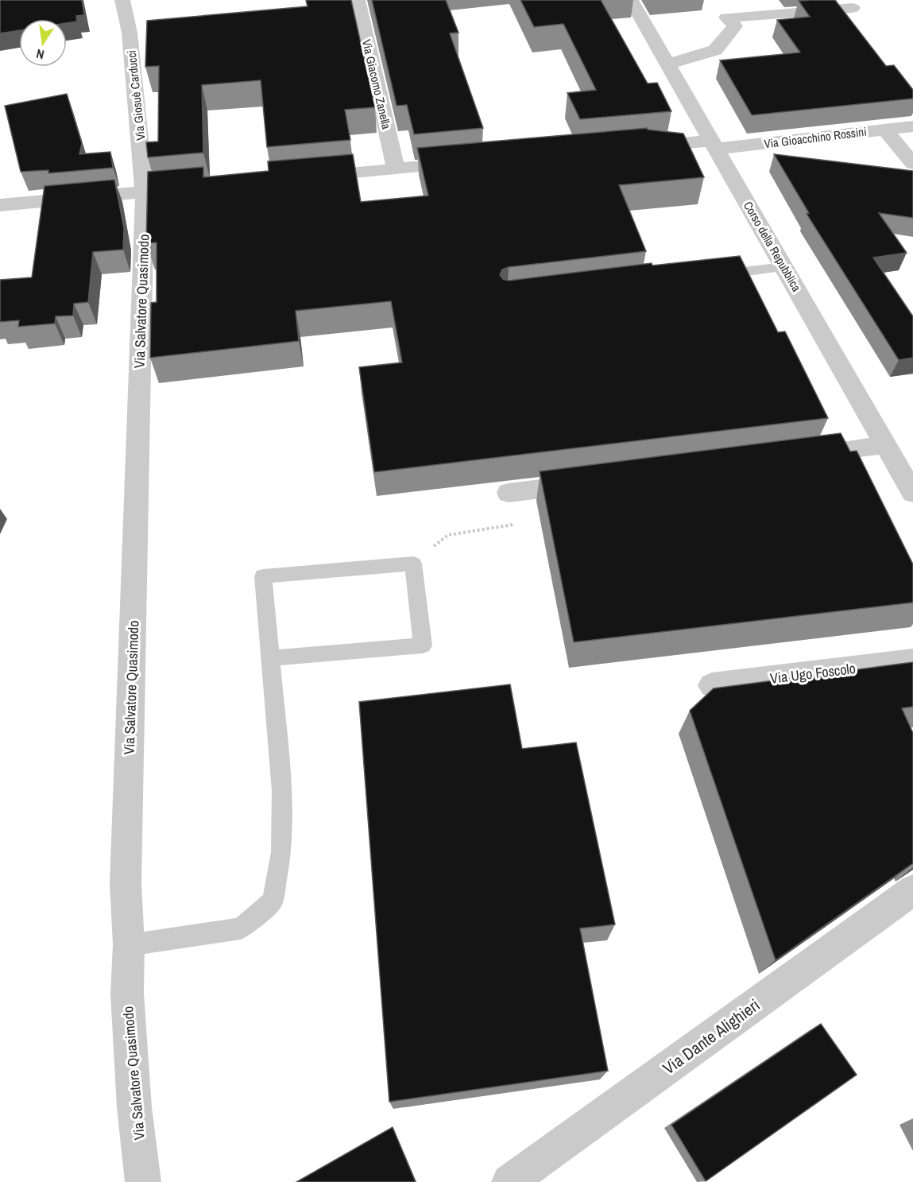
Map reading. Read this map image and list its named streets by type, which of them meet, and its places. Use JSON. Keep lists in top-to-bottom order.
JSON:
{
  "streets": {
    "street": [
      "Via Giacomo Zanella",
      "Via Giosuè Carducci",
      "Via Gioacchino Rossini",
      "Corso della Repubblica",
      "Via Salvatore Quasimodo",
      "Via Ugo Foscolo",
      "Via Dante Alighieri"
    ]
  },
  "crossings": [
    ["Via Giosuè Carducci", "Via Salvatore Quasimodo"],
    ["Via Gioacchino Rossini", "Corso della Repubblica"]
  ],
  "north": "bottom"
}
